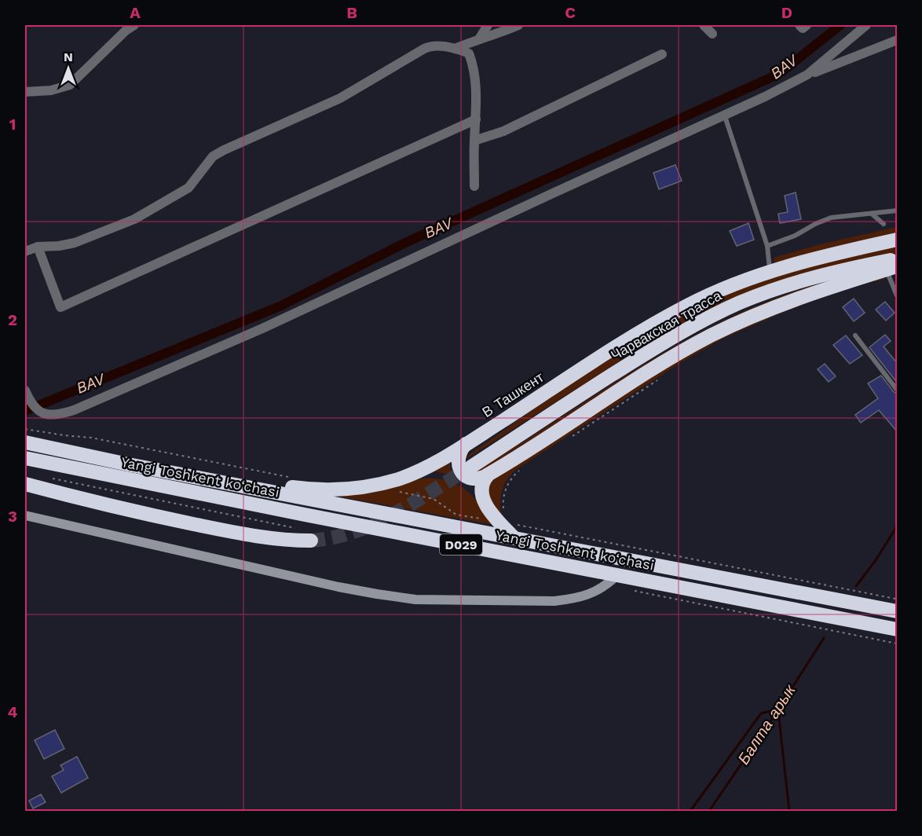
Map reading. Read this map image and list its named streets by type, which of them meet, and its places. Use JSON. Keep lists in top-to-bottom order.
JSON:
{
  "streets": {
    "highway": [
      "Чарвакская трасса",
      "В Ташкент",
      "Yangi Toshkent ko‘chasi",
      "D029"
    ]
  },
  "crossings": [
    ["В Ташкент", "Yangi Toshkent ko‘chasi"]
  ],
  "water": ["BAV", "Балта арык"],
  "north": "top",
  "grid": {
    "columns": [
      "A",
      "B",
      "C",
      "D"
    ],
    "rows": [
      "1",
      "2",
      "3",
      "4"
    ]
  }
}
